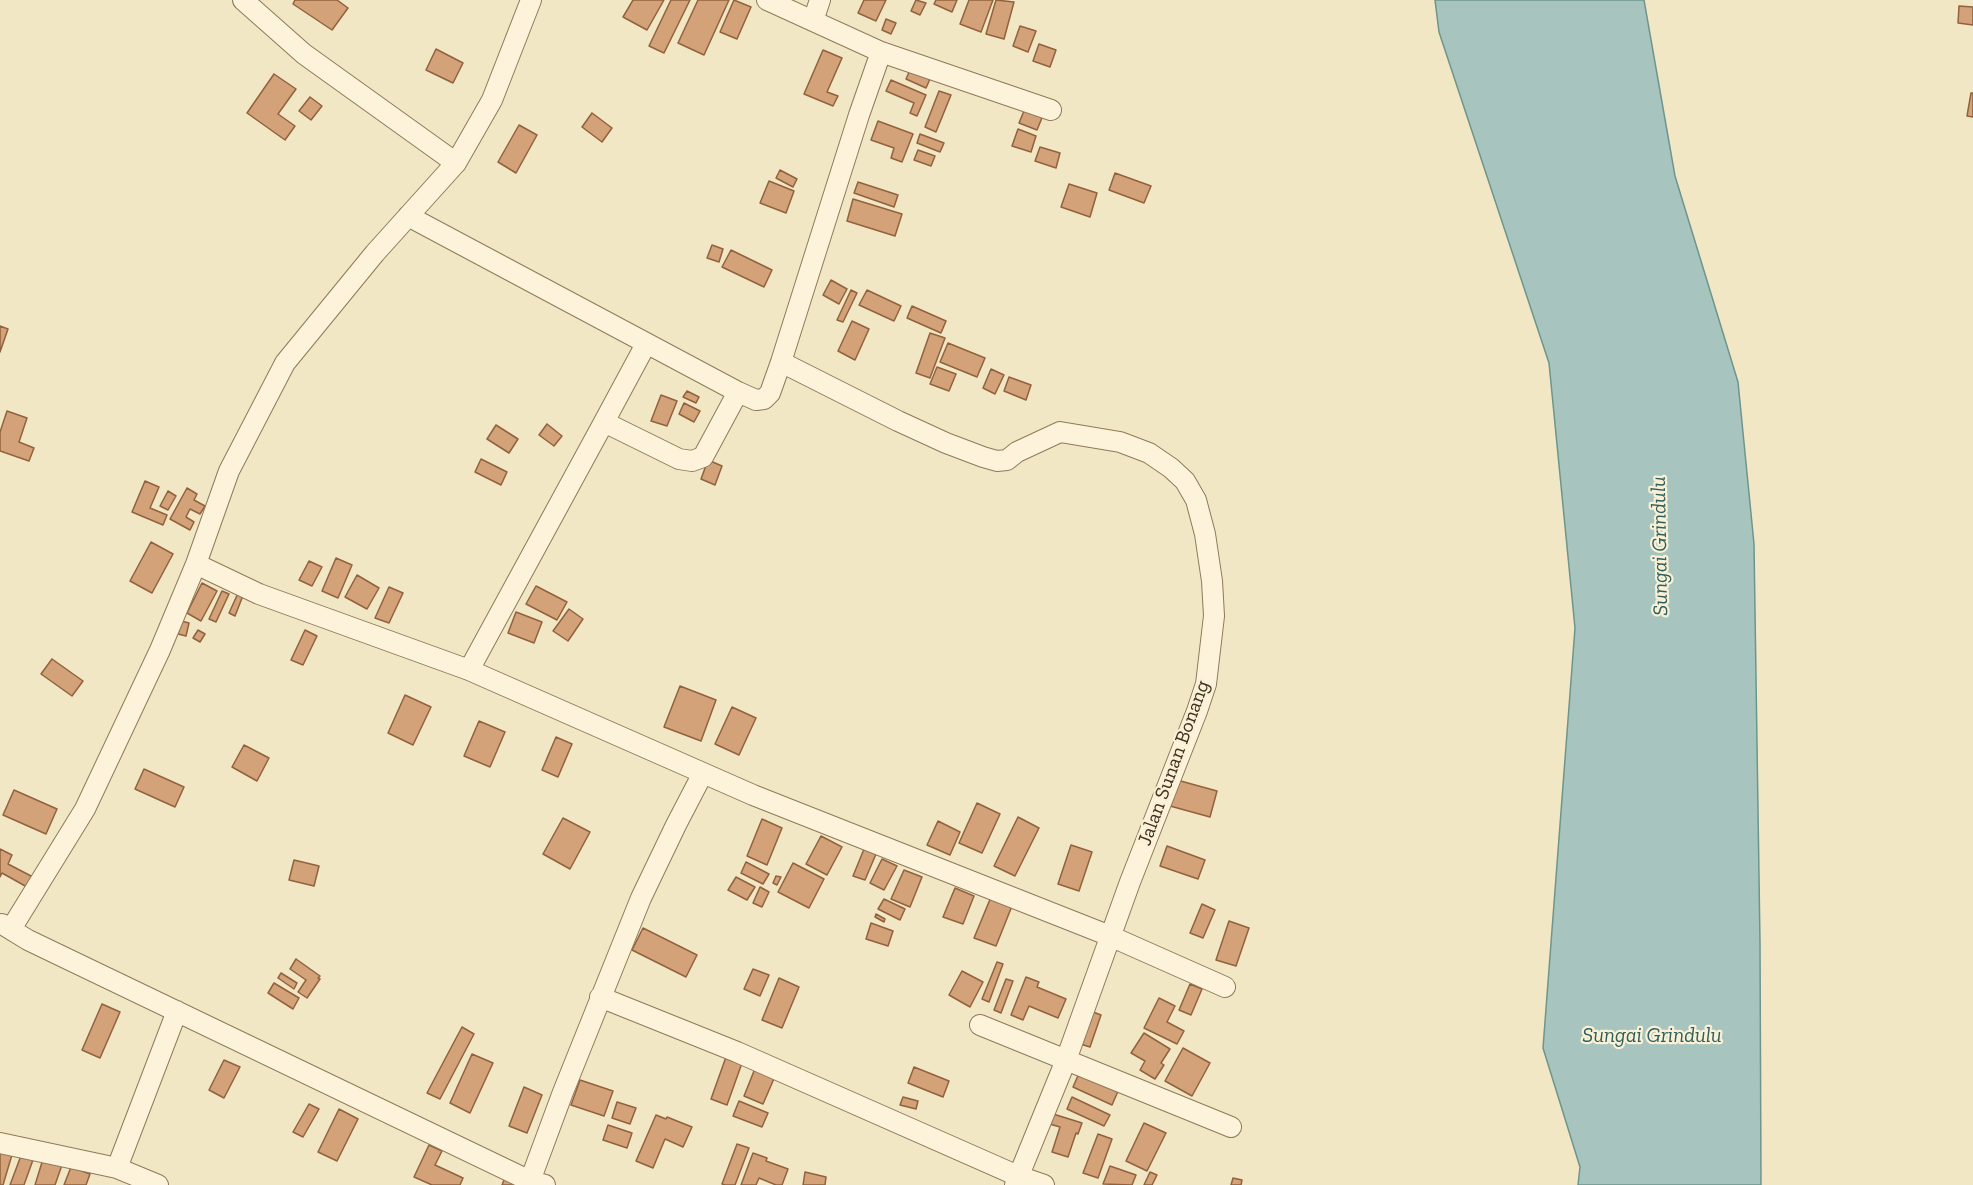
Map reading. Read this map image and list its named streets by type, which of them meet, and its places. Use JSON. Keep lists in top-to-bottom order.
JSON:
{
  "streets": {
    "street": ["Jalan Sunan Bonang"]
  },
  "water": ["Sungai Grindulu"]
}
